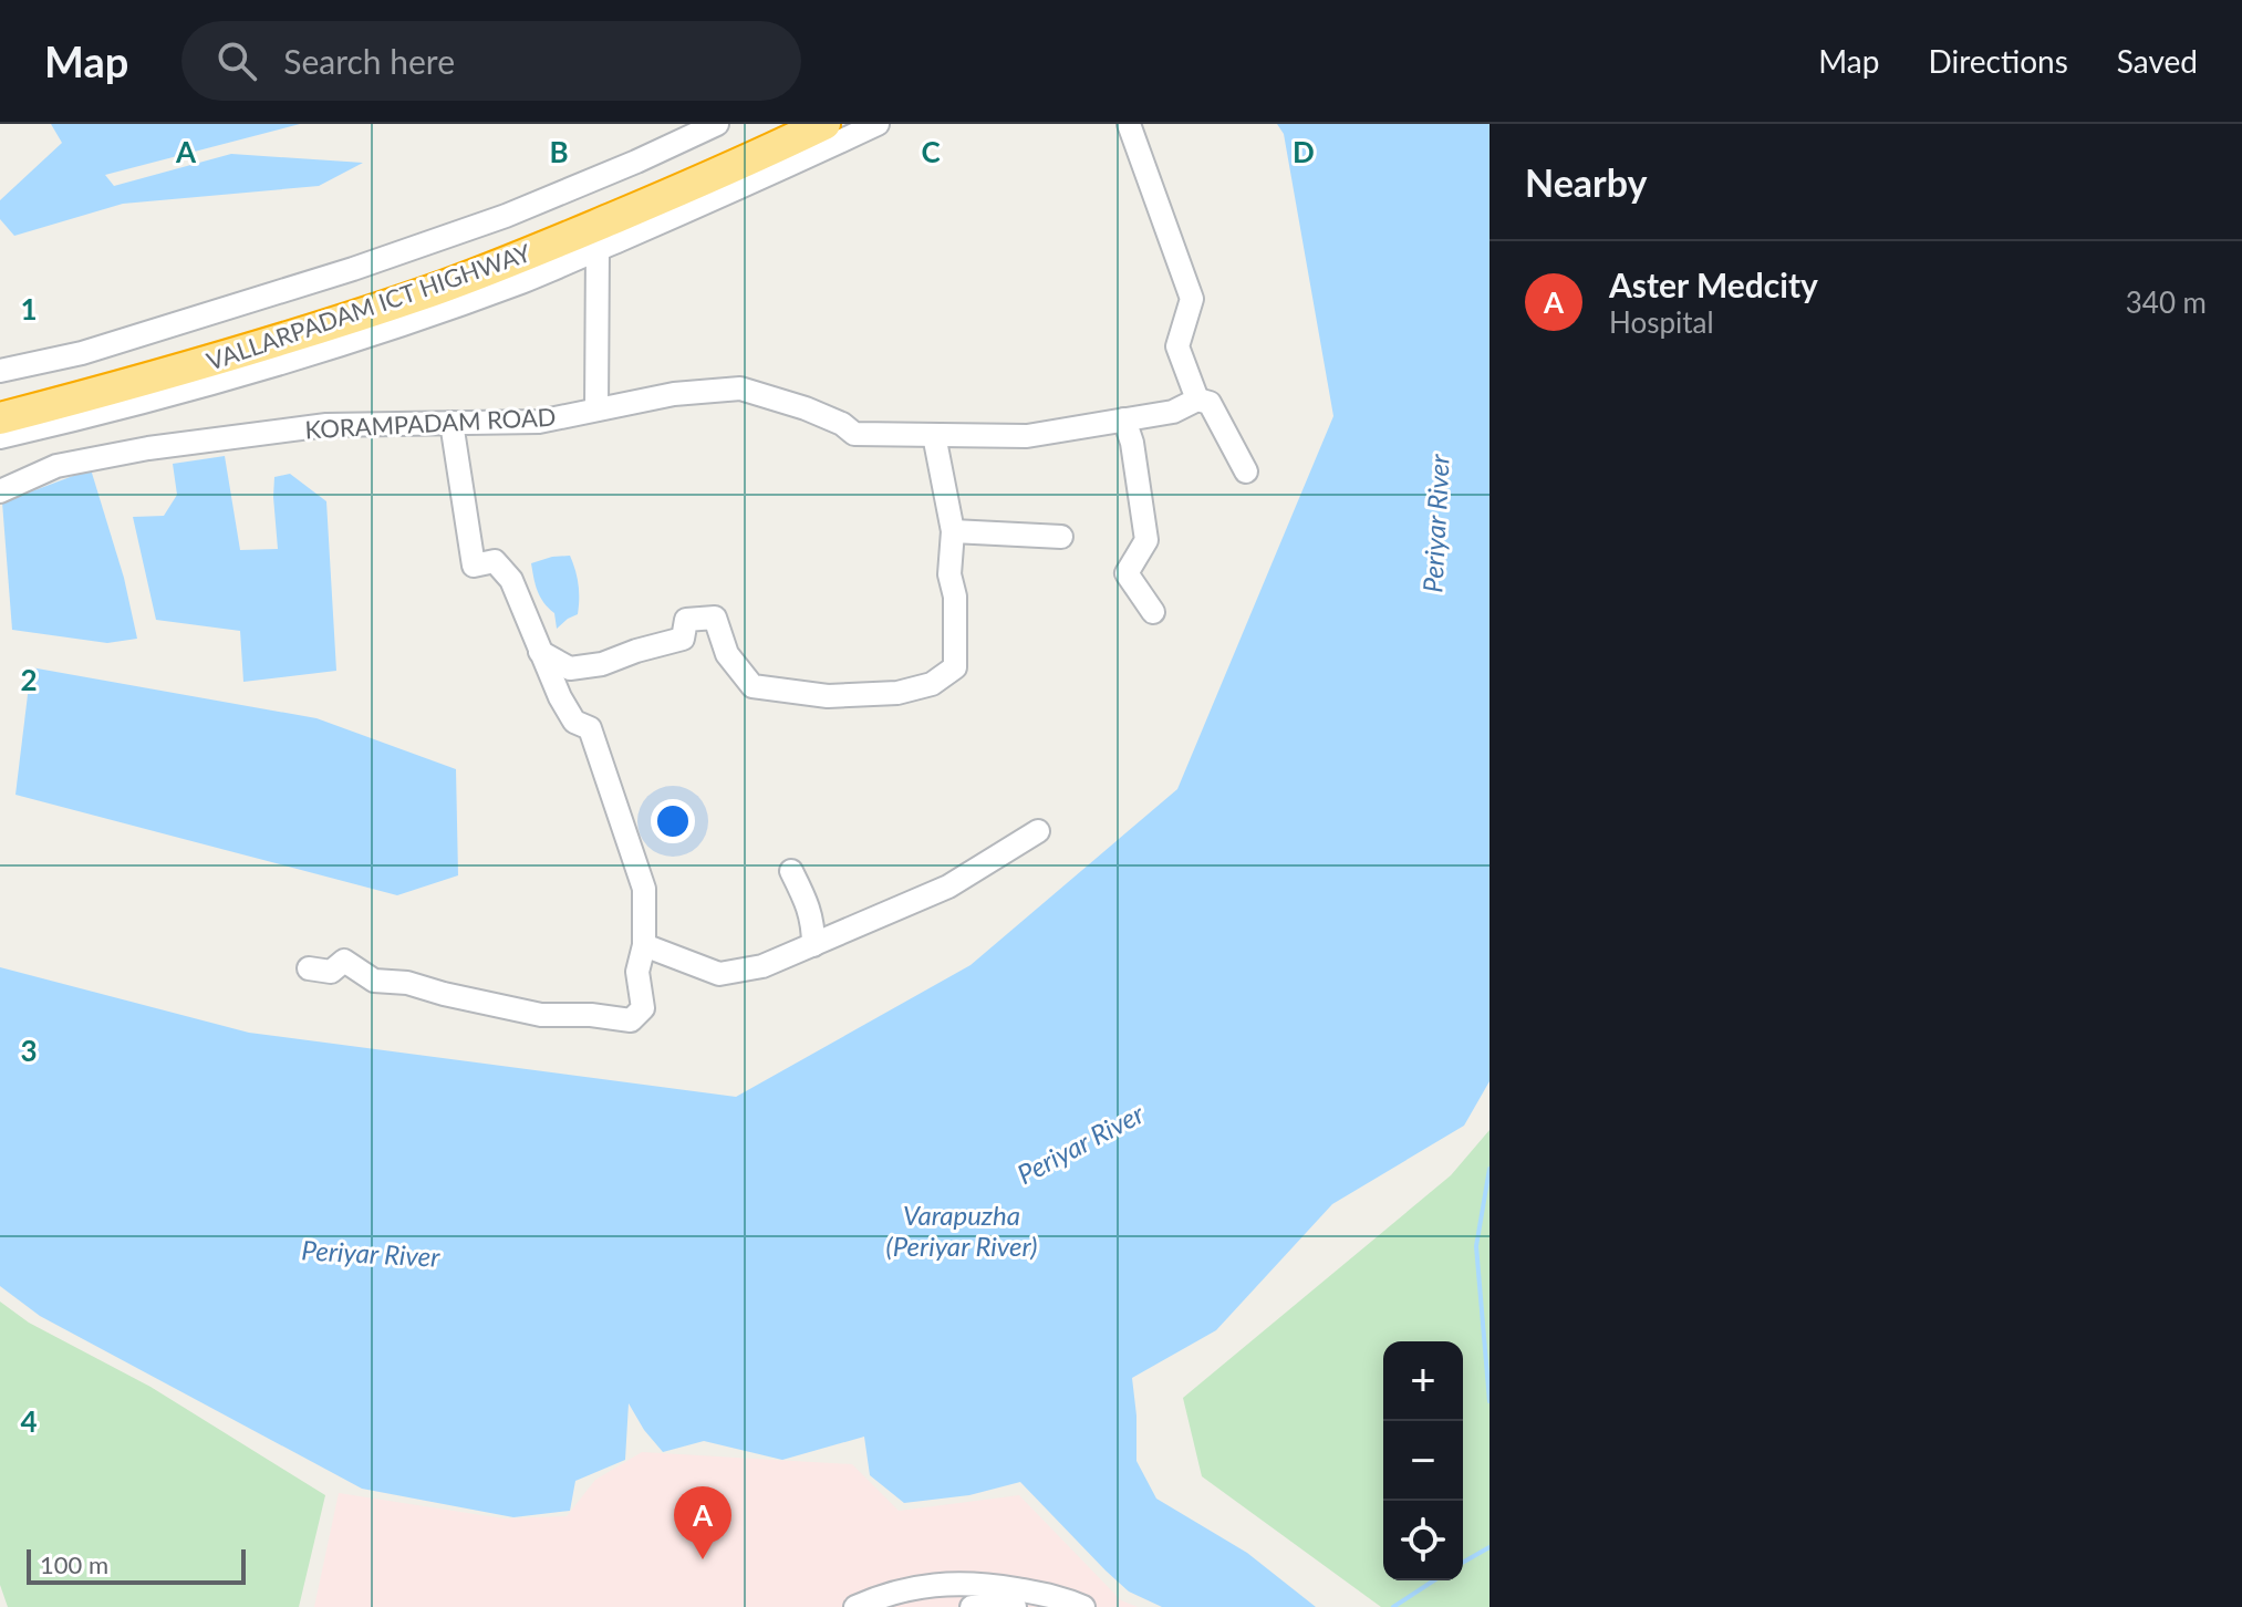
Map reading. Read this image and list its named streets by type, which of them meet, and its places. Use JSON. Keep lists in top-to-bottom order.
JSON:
{
  "streets": {
    "highway": ["VALLARPADAM ICT HIGHWAY"],
    "street": ["KORAMPADAM ROAD"]
  },
  "water": ["Periyar River", "Varapuzha (Periyar River)"],
  "scale_bar": "100 m",
  "page": {
    "header": "Map",
    "search": "Search here",
    "nav": ["Map", "Directions", "Saved"],
    "heading": "Nearby",
    "list": [
      {
        "mark": "A",
        "name": "Aster Medcity",
        "note": "Hospital",
        "value": "340 m"
      }
    ],
    "map_buttons": ["+", "−"],
    "pins": "A",
    "scale": "100 m"
  },
  "grid": {
    "columns": [
      "A",
      "B",
      "C",
      "D"
    ],
    "rows": [
      "1",
      "2",
      "3",
      "4"
    ]
  }
}
